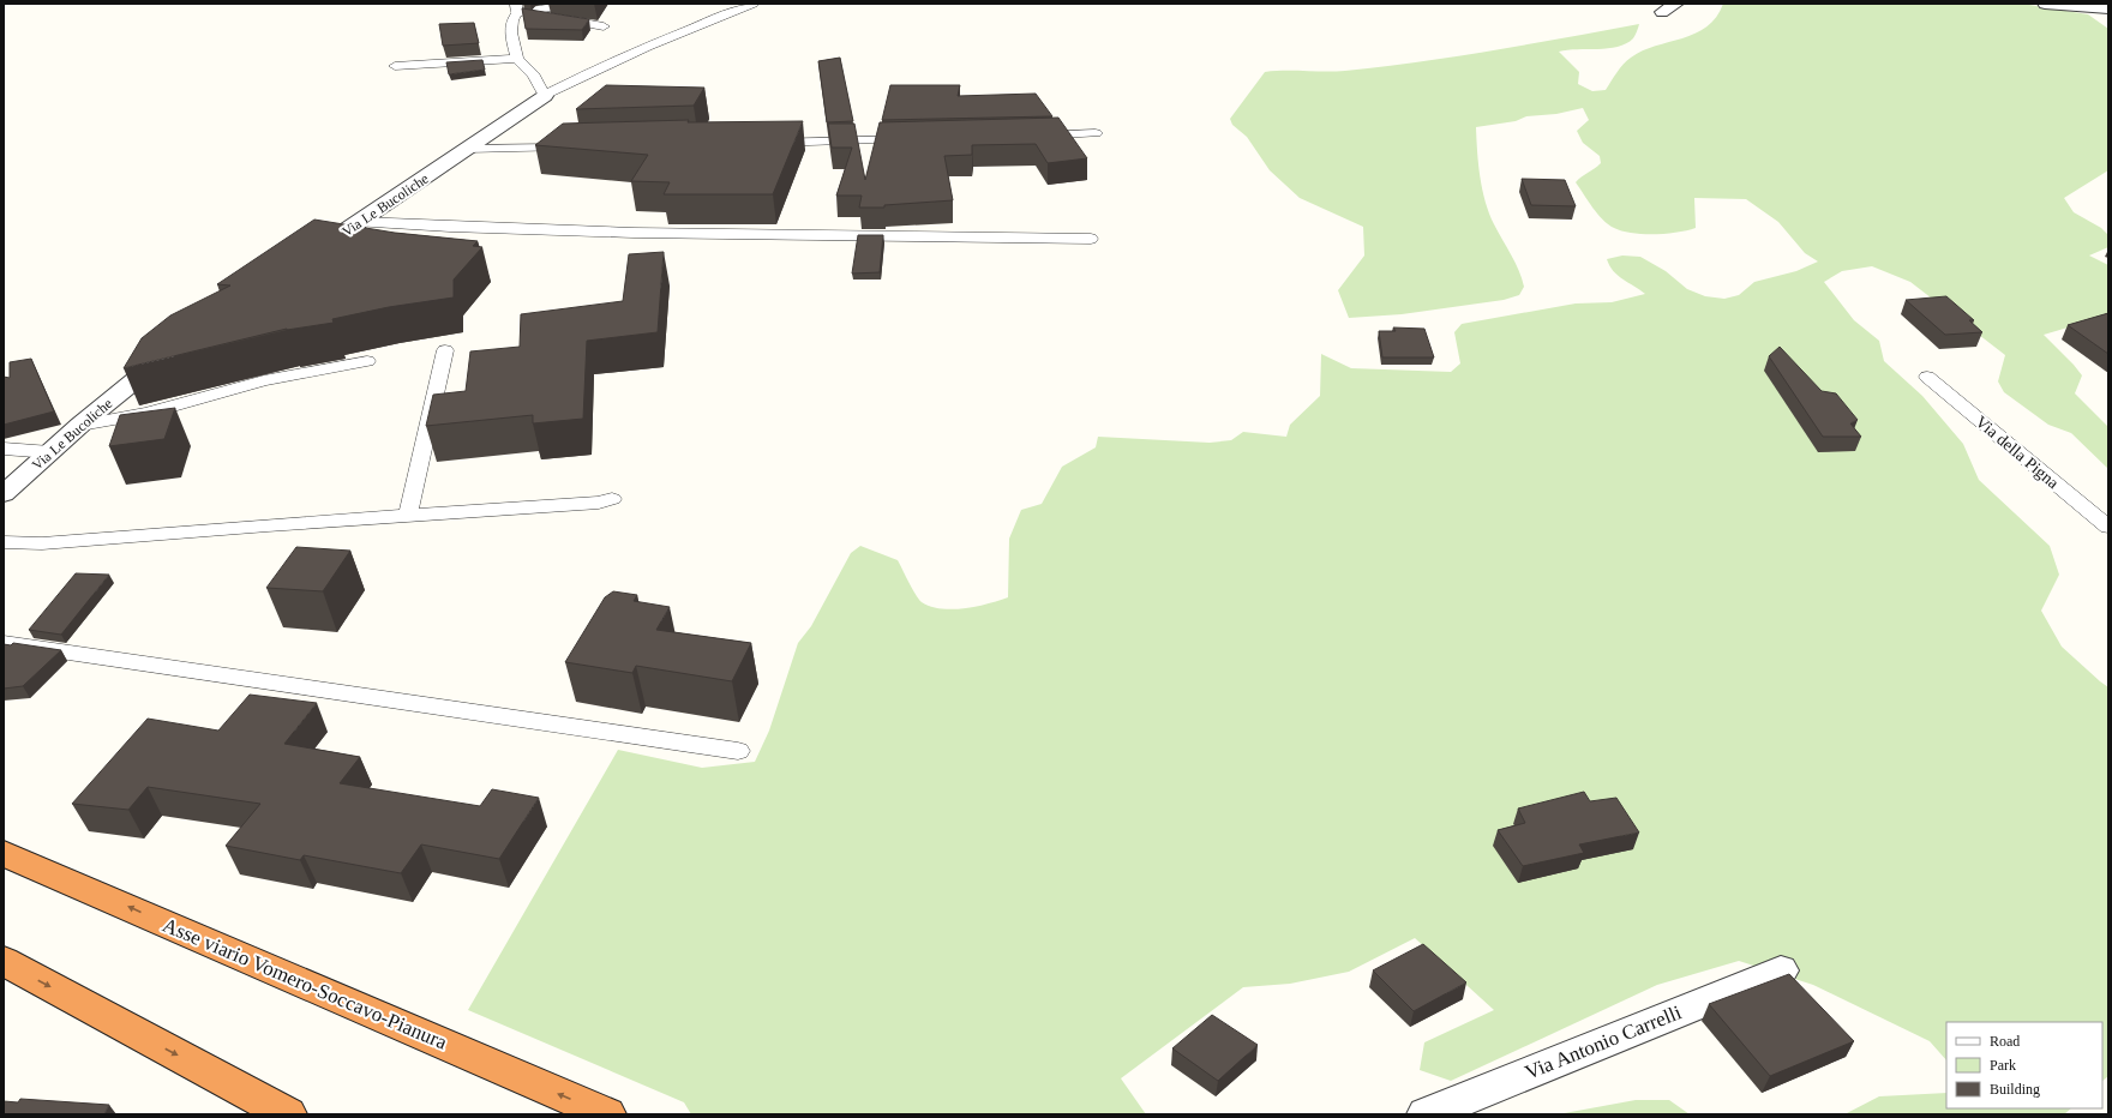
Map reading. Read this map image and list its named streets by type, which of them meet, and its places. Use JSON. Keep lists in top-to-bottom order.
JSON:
{
  "streets": {
    "highway": ["Asse viario Vomero-Soccavo-Pianura"],
    "street": ["Via Le Bucoliche", "Via Antonio Carrelli"],
    "lane": ["Via della Pigna"]
  },
  "legend": ["Road", "Park", "Building"]
}
